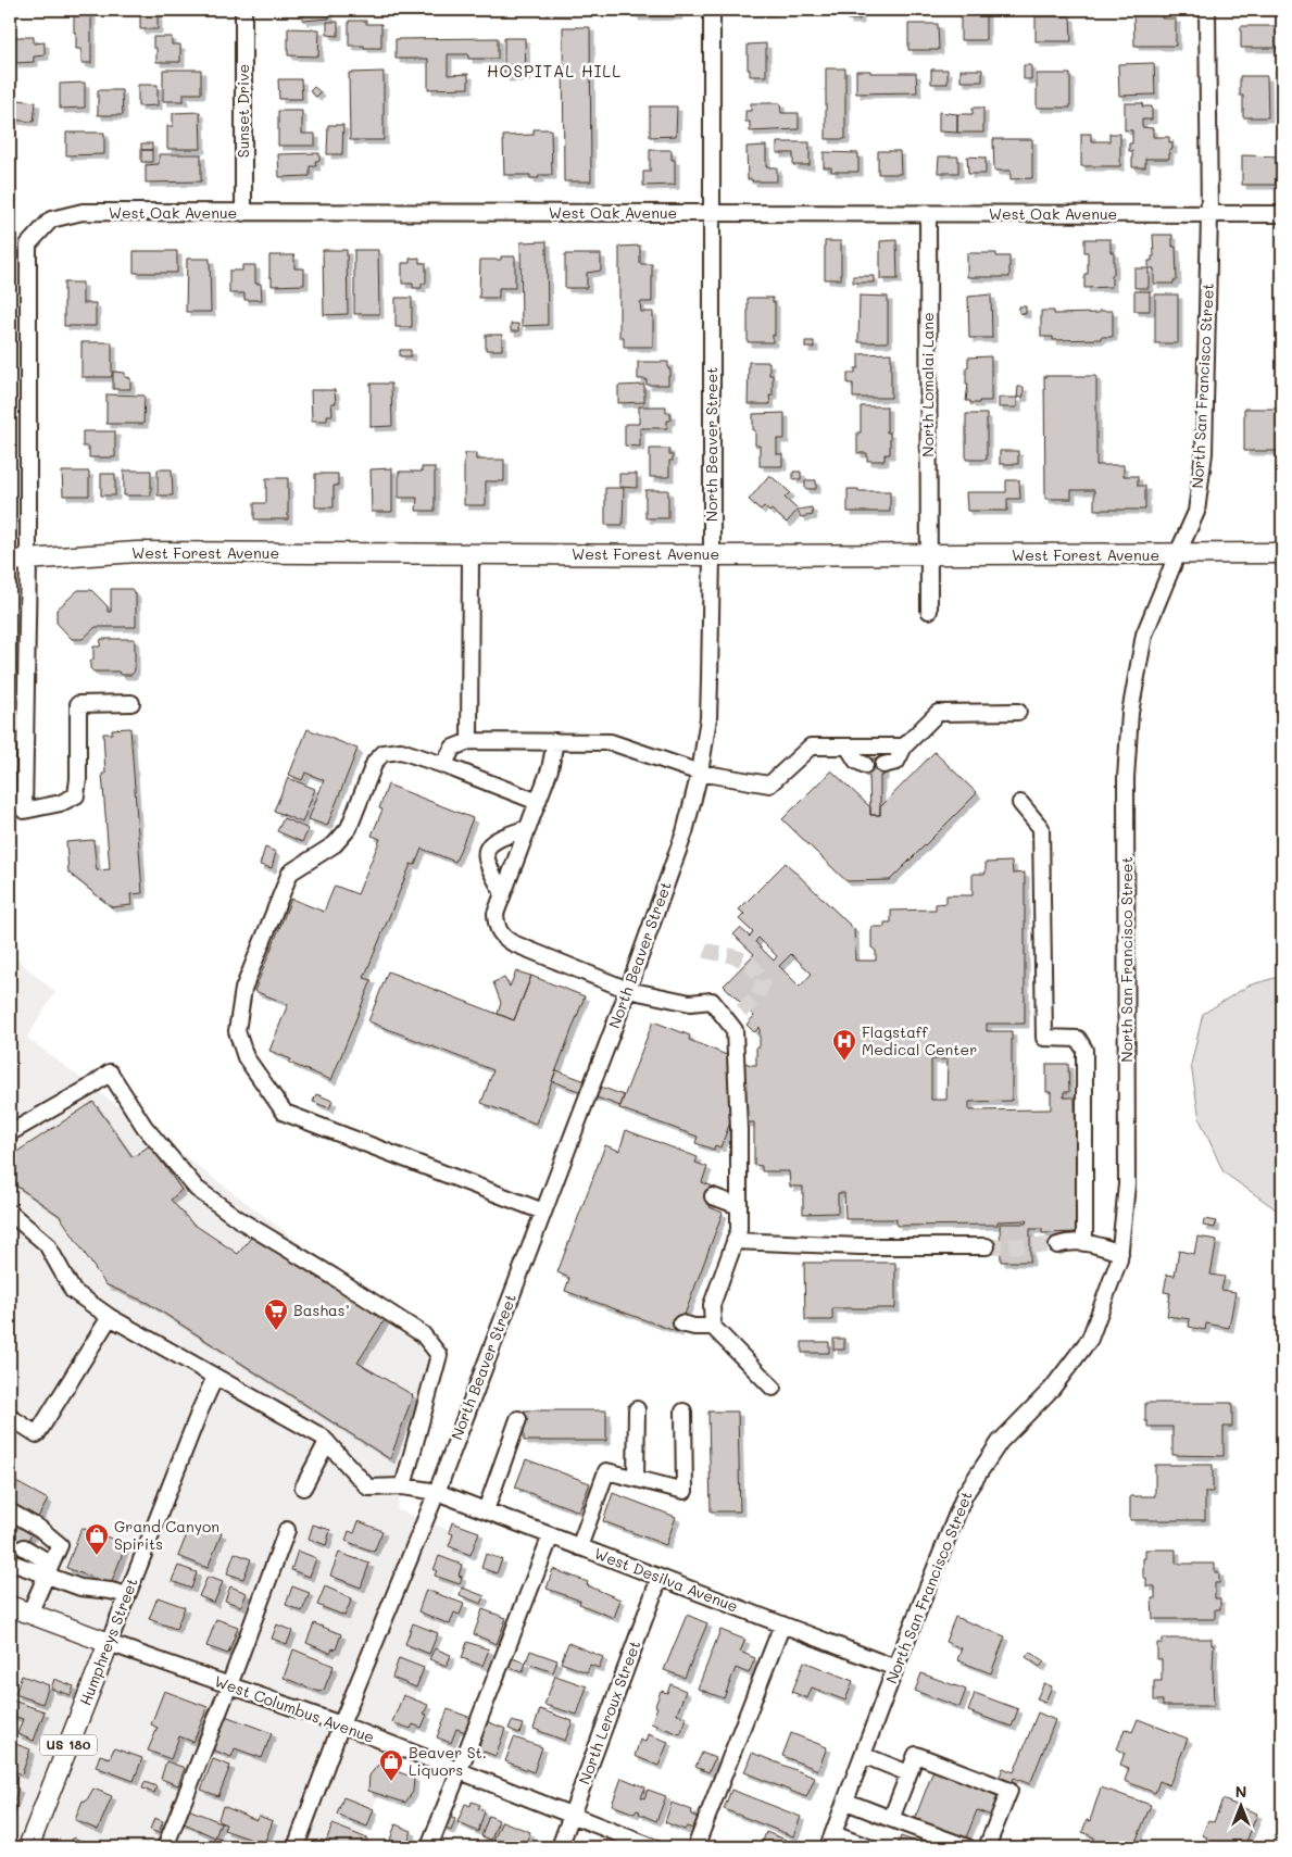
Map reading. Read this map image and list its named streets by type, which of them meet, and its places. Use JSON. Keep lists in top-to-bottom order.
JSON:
{
  "streets": {
    "main road": ["West Forest Avenue", "Humphreys Street", "US 180"],
    "street": [
      "Sunset Drive",
      "West Oak Avenue",
      "North Lomalai Lane",
      "North San Francisco Street",
      "North Beaver Street",
      "West Desilva Avenue",
      "West Columbus Avenue",
      "North Leroux Street"
    ]
  },
  "crossings": [
    ["Sunset Drive", "West Oak Avenue"],
    ["West Oak Avenue", "North Lomalai Lane"],
    ["West Oak Avenue", "North San Francisco Street"],
    ["West Oak Avenue", "North Beaver Street"],
    ["West Oak Avenue", "West Forest Avenue"],
    ["North Lomalai Lane", "West Forest Avenue"],
    ["North San Francisco Street", "West Forest Avenue"],
    ["North San Francisco Street", "West Desilva Avenue"],
    ["North Beaver Street", "West Forest Avenue"],
    ["North Beaver Street", "West Desilva Avenue"],
    ["North Beaver Street", "West Columbus Avenue"],
    ["West Desilva Avenue", "Humphreys Street"],
    ["West Desilva Avenue", "North Leroux Street"],
    ["Humphreys Street", "West Columbus Avenue"],
    ["West Columbus Avenue", "North Leroux Street"]
  ],
  "districts": ["HOSPITAL HILL"],
  "places": {
    "hospital": ["Flagstaff Medical Center"],
    "supermarket": ["Bashas’"],
    "shop": ["Grand Canyon Spirits", "Beaver St. Liquors"]
  },
  "north": "top"
}
